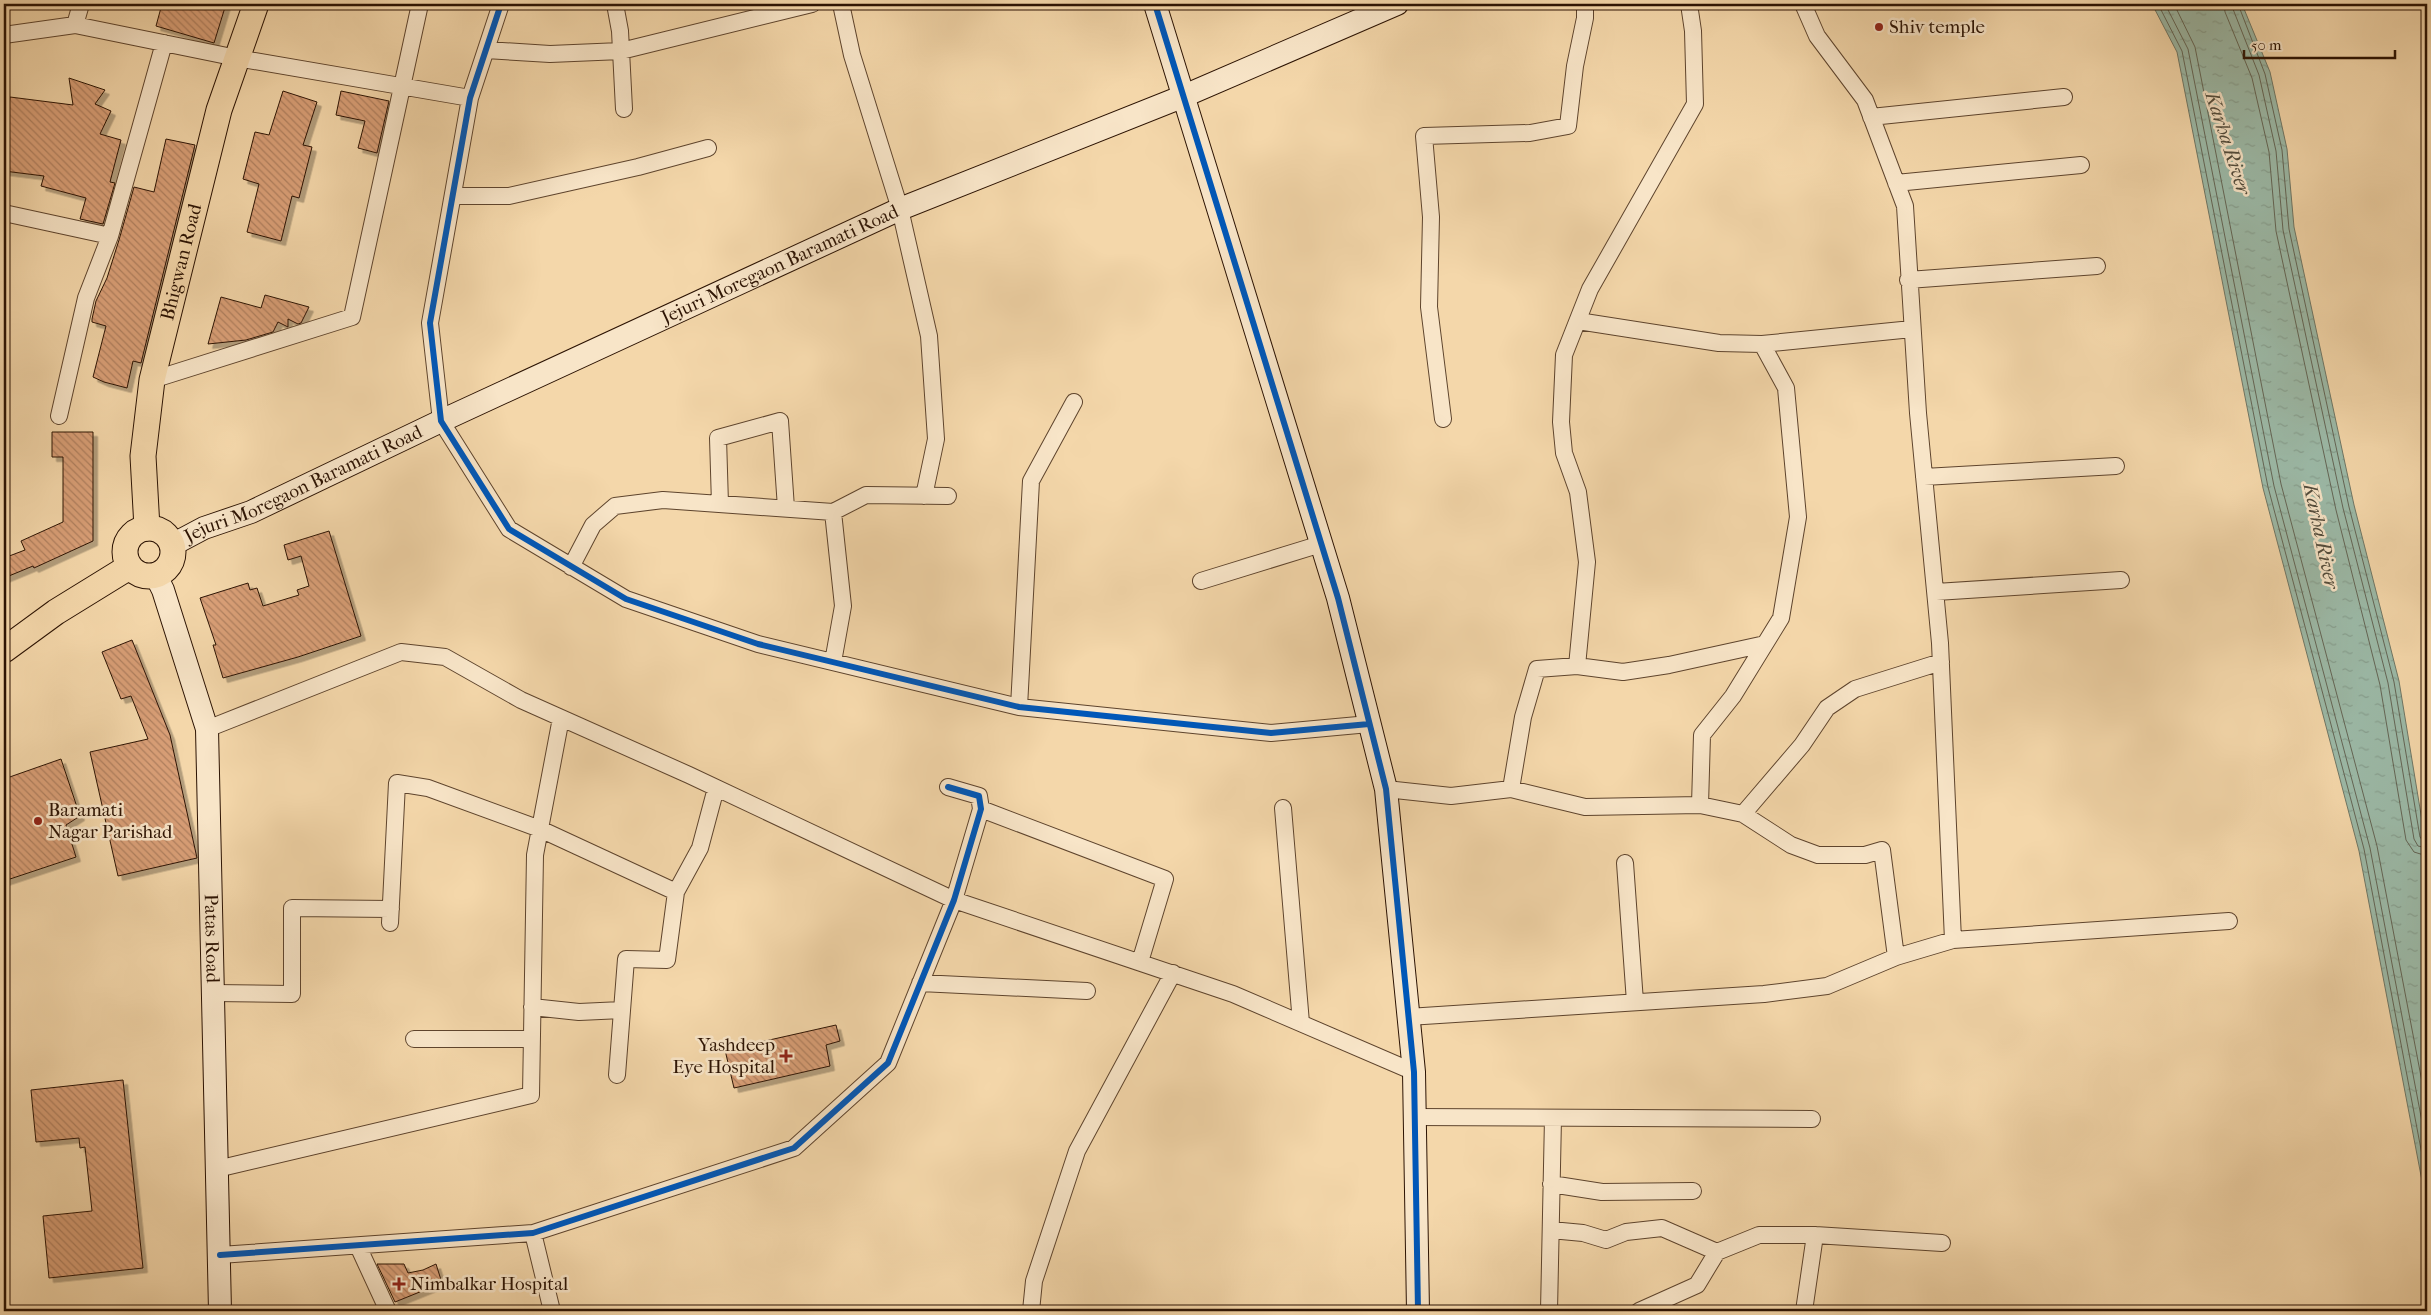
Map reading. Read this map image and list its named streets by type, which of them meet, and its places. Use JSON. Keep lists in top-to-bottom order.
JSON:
{
  "streets": {
    "main road": ["Bhigwan Road"],
    "street": ["Jejuri Moregaon Baramati Road", "Patas Road"]
  },
  "crossings": [
    ["Bhigwan Road", "Jejuri Moregaon Baramati Road"],
    ["Bhigwan Road", "Patas Road"],
    ["Jejuri Moregaon Baramati Road", "Patas Road"]
  ],
  "water": ["Karha River"],
  "places": {
    "other": ["Shiv temple", "Baramati Nagar Parishad"],
    "health": ["Yashdeep Eye Hospital", "Nimbalkar Hospital"]
  },
  "scale_bar": "50 m"
}
